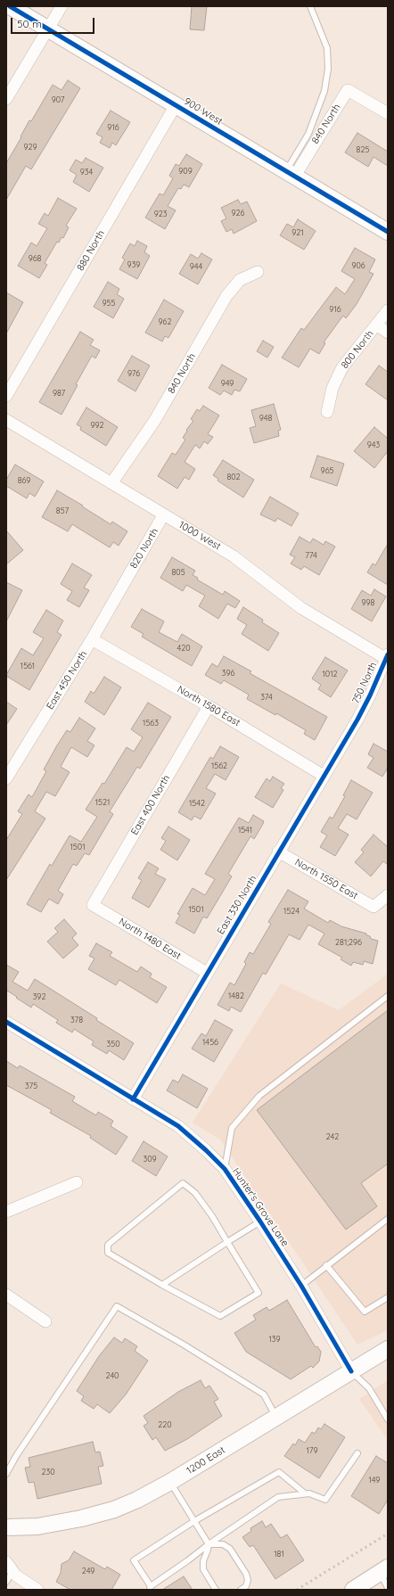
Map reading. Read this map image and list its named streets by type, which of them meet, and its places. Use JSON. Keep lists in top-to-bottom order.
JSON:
{
  "streets": {
    "main road": ["900 West", "1200 East"],
    "street": [
      "840 North",
      "880 North",
      "800 North",
      "1000 West",
      "820 North",
      "East 450 North",
      "750 North",
      "North 1580 East",
      "East 400 North",
      "North 1550 East",
      "East 330 North",
      "North 1480 East",
      "Hunter's Grove Lane"
    ]
  },
  "crossings": [
    ["900 West", "840 North"],
    ["900 West", "880 North"],
    ["840 North", "1000 West"],
    ["1000 West", "820 North"],
    ["1000 West", "750 North"],
    ["820 North", "East 450 North"],
    ["East 450 North", "North 1580 East"],
    ["750 North", "East 330 North"],
    ["North 1580 East", "East 400 North"],
    ["North 1580 East", "East 330 North"],
    ["East 400 North", "North 1480 East"],
    ["North 1550 East", "East 330 North"],
    ["East 330 North", "North 1480 East"],
    ["East 330 North", "Hunter's Grove Lane"],
    ["Hunter's Grove Lane", "1200 East"]
  ],
  "house_numbers": [
    "907",
    "916",
    "929",
    "825",
    "909",
    "934",
    "926",
    "923",
    "921",
    "968",
    "939",
    "906",
    "944",
    "955",
    "916",
    "962",
    "976",
    "949",
    "987",
    "948",
    "992",
    "943",
    "965",
    "802",
    "869",
    "857",
    "774",
    "805",
    "998",
    "420",
    "1561",
    "396",
    "1012",
    "374",
    "1563",
    "1562",
    "1521",
    "1542",
    "1541",
    "1501",
    "1501",
    "1524",
    "281;296",
    "1482",
    "392",
    "378",
    "1456",
    "350",
    "375",
    "242",
    "309",
    "139",
    "240",
    "220",
    "179",
    "230",
    "149",
    "181",
    "249"
  ],
  "scale_bar": "50 m"
}
